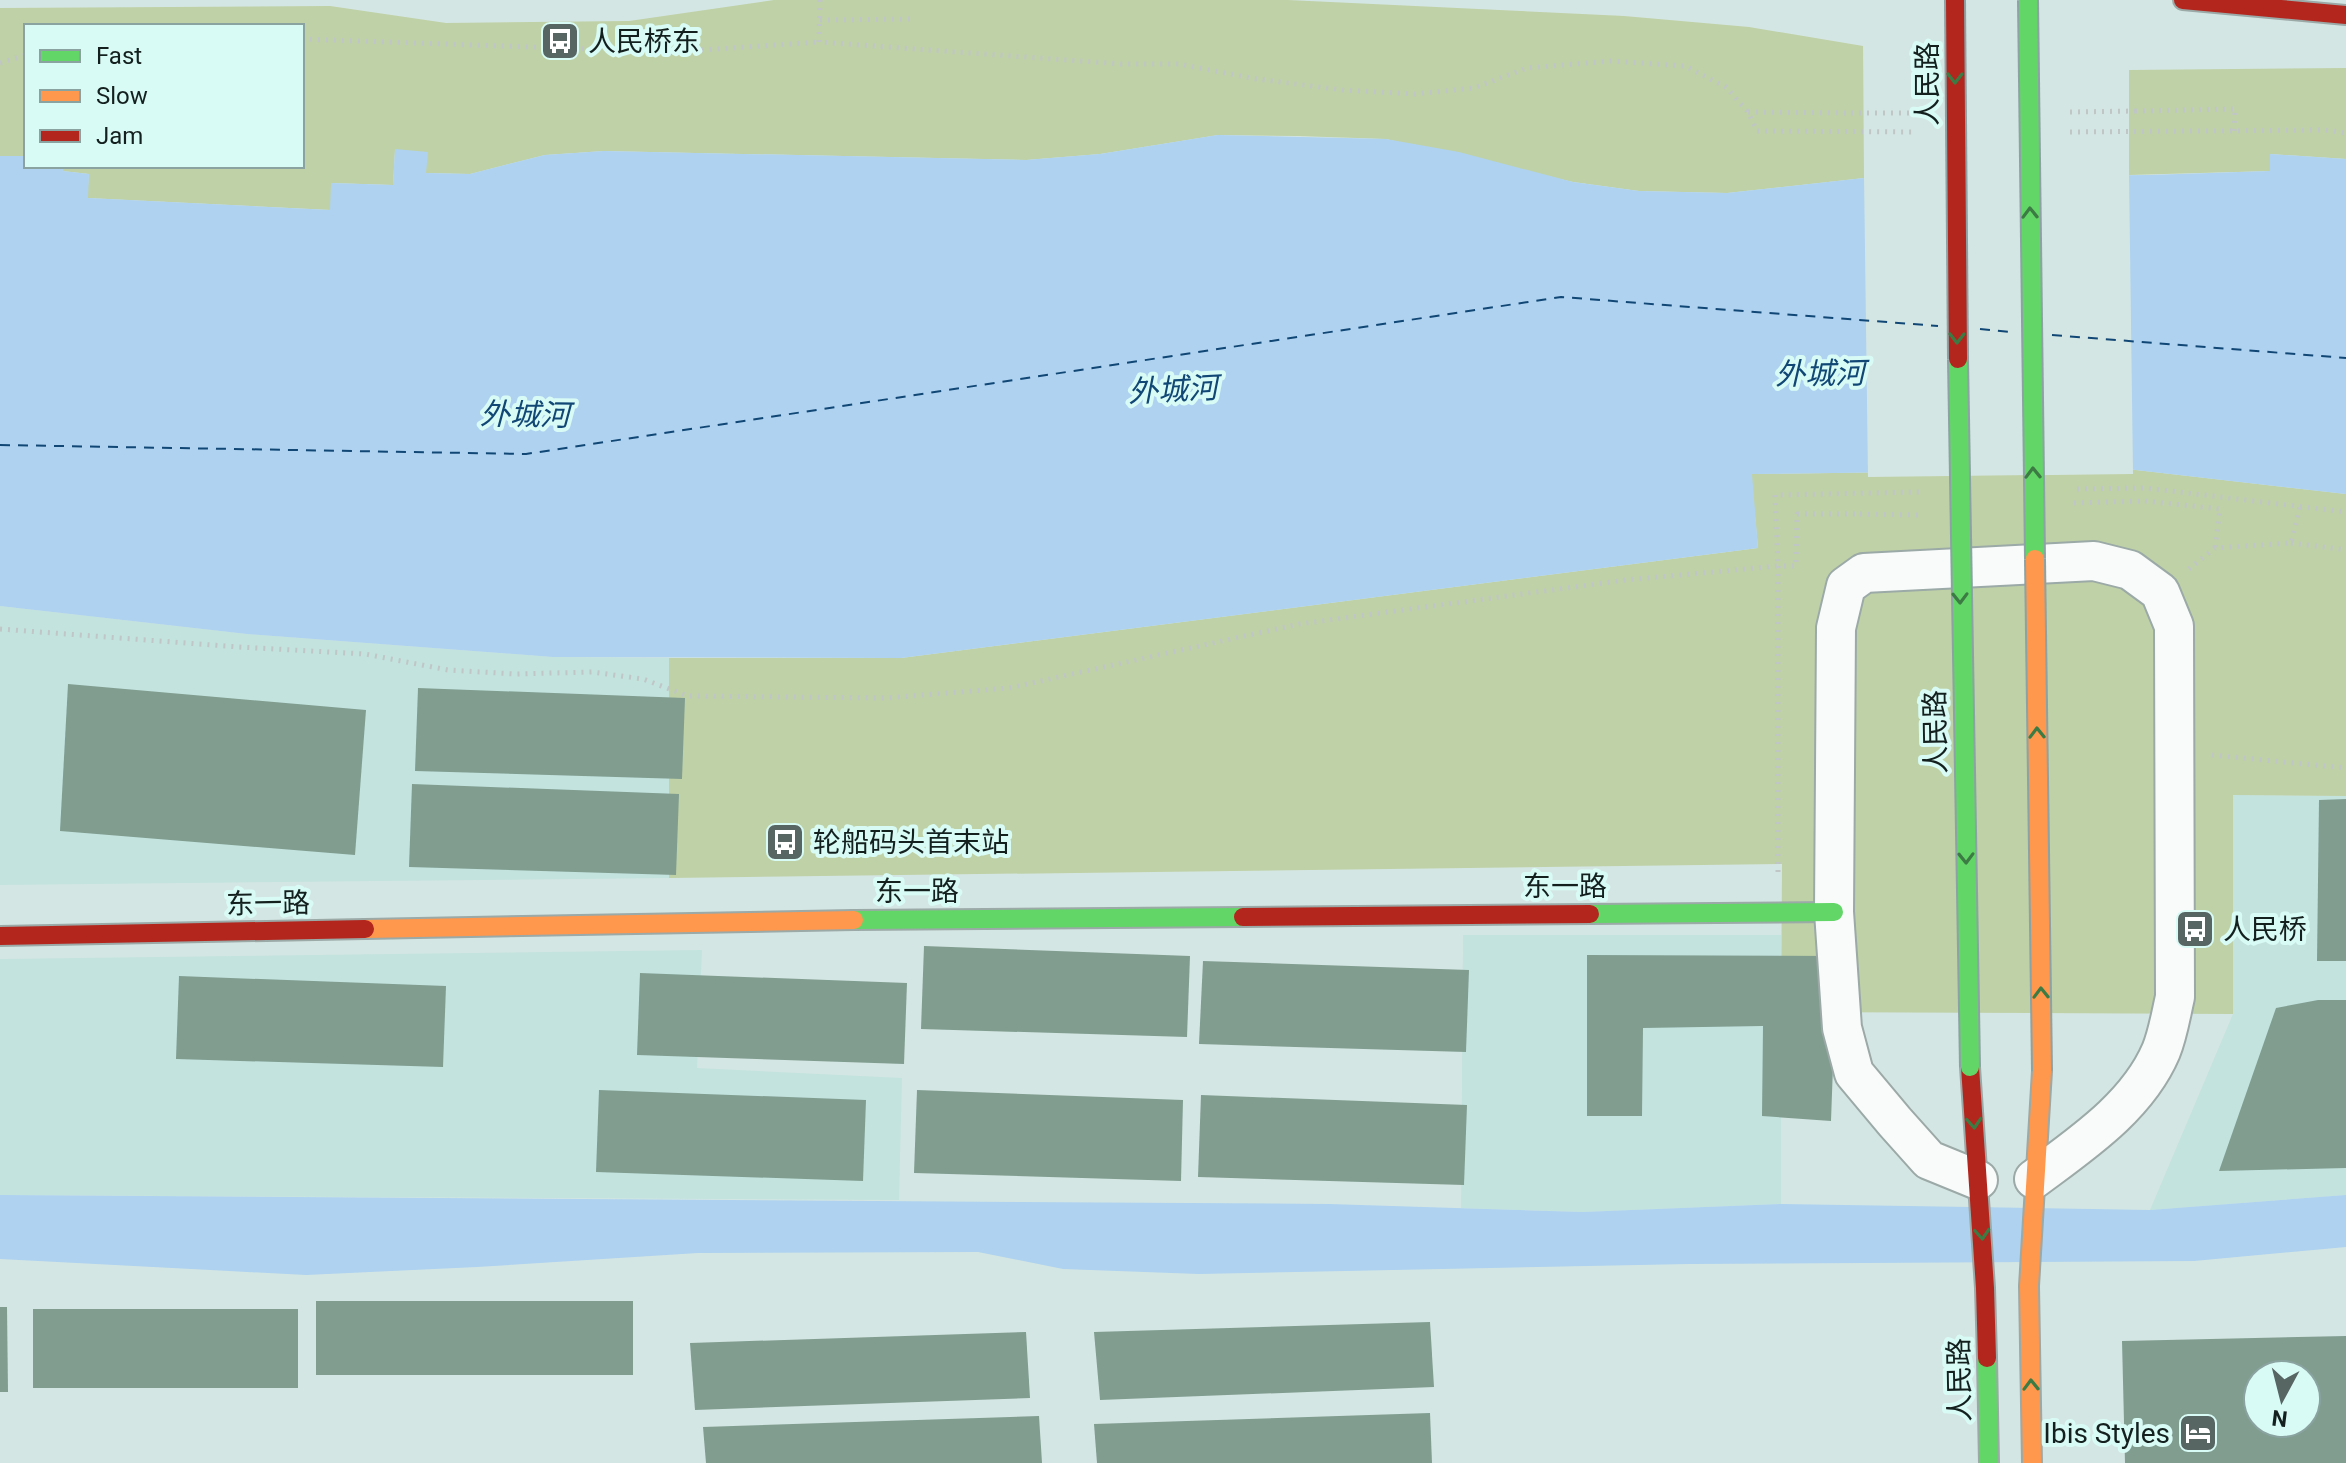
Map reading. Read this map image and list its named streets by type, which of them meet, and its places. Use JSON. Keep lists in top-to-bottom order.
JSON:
{
  "streets": {
    "main road": ["人民路", "东一路"]
  },
  "water": ["外城河"],
  "places": {
    "bus stop": ["人民桥东", "轮船码头首末站", "人民桥"],
    "hotel": ["Ibis Styles"]
  },
  "legend": ["Fast", "Slow", "Jam"],
  "north": "bottom"
}
